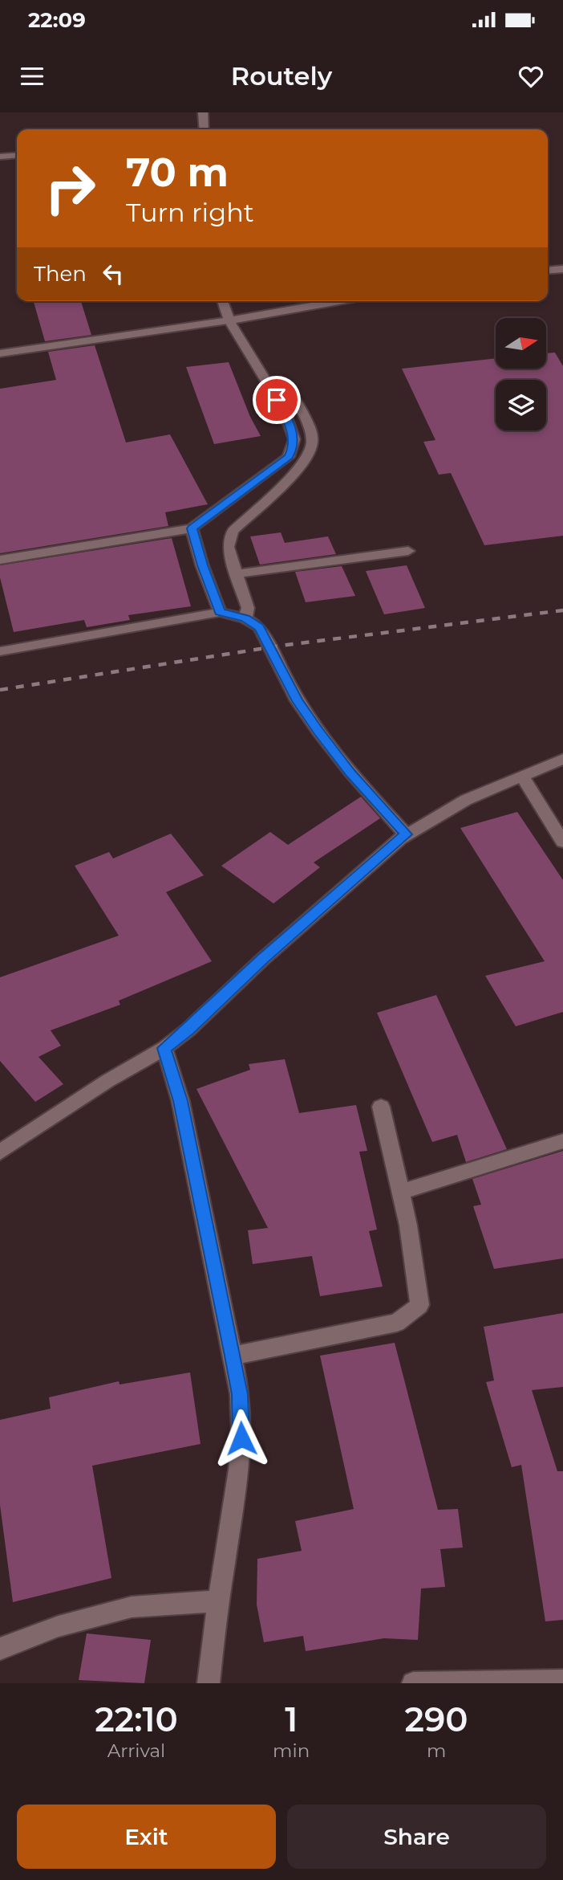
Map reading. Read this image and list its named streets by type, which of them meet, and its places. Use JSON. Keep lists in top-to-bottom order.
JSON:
{
  "north": "right",
  "page": {
    "status": "22:09",
    "header": "Routely",
    "turn": ["70 m", "Turn right"],
    "then": "Then",
    "eta": [
      "22:10",
      "Arrival",
      "1",
      "min",
      "290",
      "m"
    ],
    "buttons": ["Exit", "Share"]
  }
}
